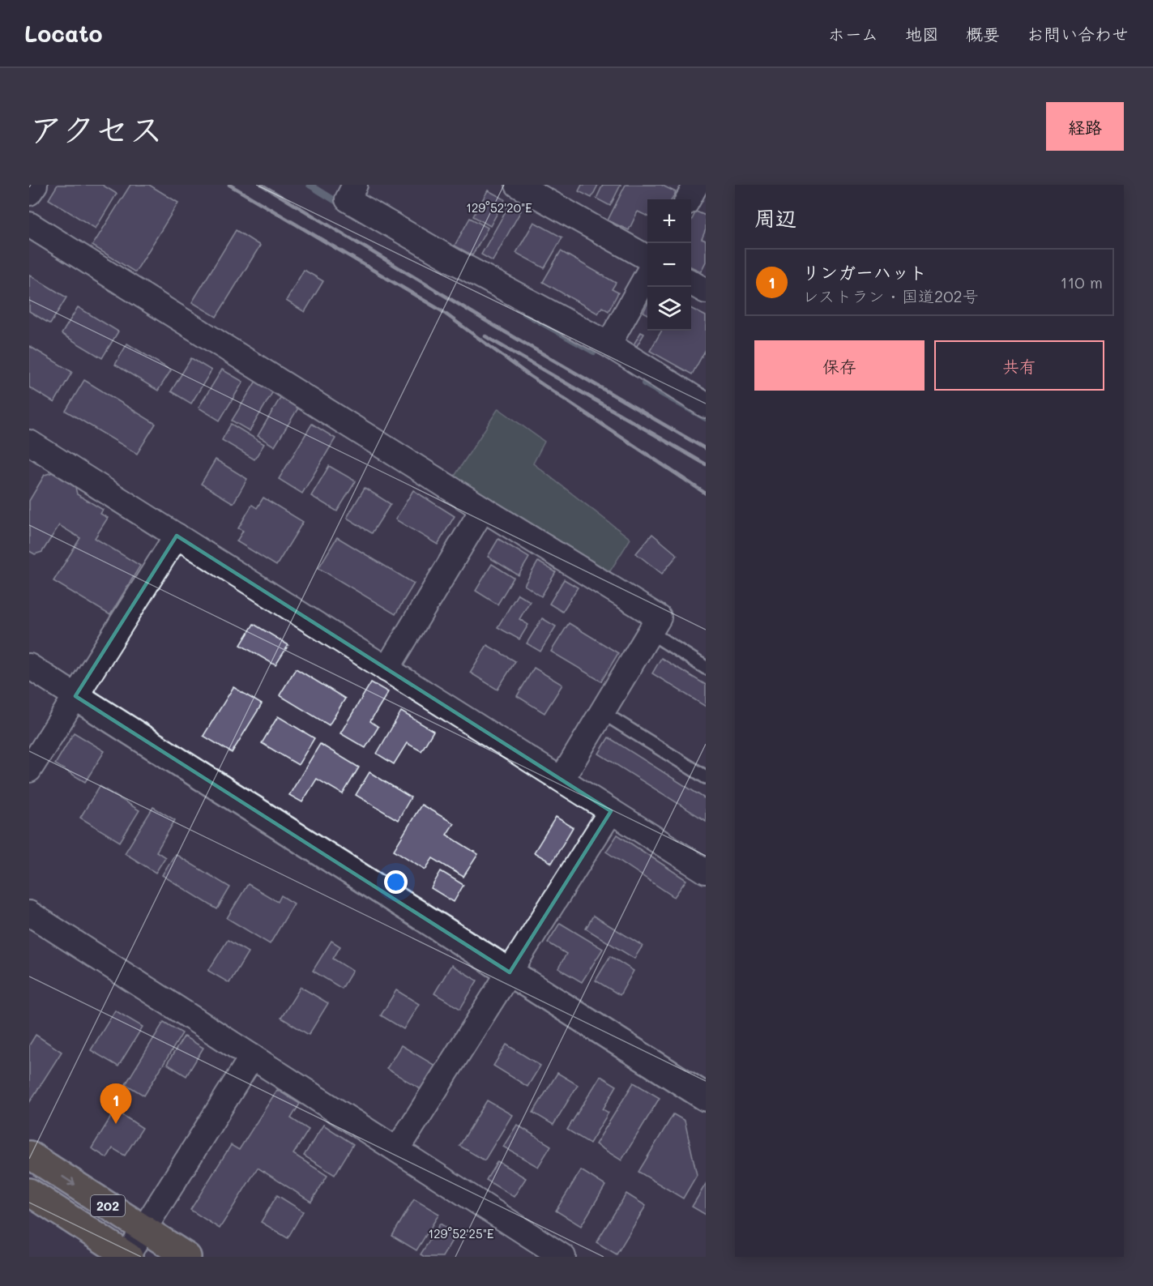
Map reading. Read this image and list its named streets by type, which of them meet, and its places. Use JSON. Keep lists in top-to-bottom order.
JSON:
{
  "streets": {
    "highway": ["202"]
  },
  "page": {
    "header": "Locato",
    "nav": [
      "ホーム",
      "地図",
      "概要",
      "お問い合わせ"
    ],
    "title": "アクセス",
    "buttons": [
      "経路",
      ["保存", "共有"]
    ],
    "heading": "周辺",
    "map_buttons": ["+", "−"],
    "list": [
      {
        "mark": "1",
        "name": "リンガーハット",
        "note": "レストラン · 国道202号",
        "value": "110 m"
      }
    ],
    "pins": "1"
  },
  "coordinates": ["129°52'20\"E", "129°52'25\"E"]
}
